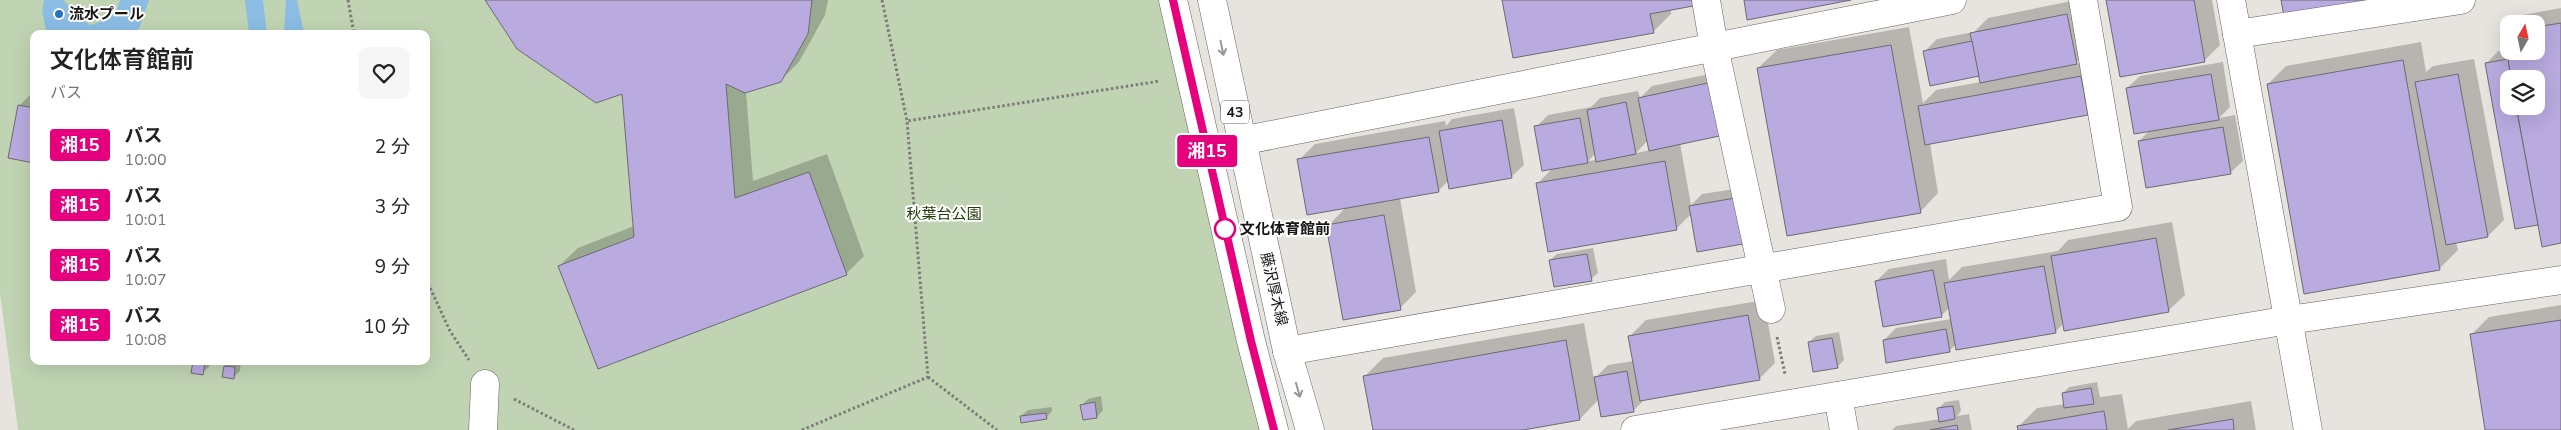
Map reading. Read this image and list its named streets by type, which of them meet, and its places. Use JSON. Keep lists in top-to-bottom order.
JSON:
{
  "streets": {
    "street": ["43", "藤沢厚木線"]
  },
  "parks": ["秋葉台公園"],
  "places": ["流水プール", "文化体育館前"],
  "lines": ["bus line 湘15"],
  "north": "top",
  "page": {
    "on_map": "湘15",
    "heading": ["文化体育館前", "バス"],
    "list": [
      {
        "mark": "湘15",
        "name": "バス",
        "note": "10:00",
        "value": "2 分"
      },
      {
        "mark": "湘15",
        "name": "バス",
        "note": "10:01",
        "value": "3 分"
      },
      {
        "mark": "湘15",
        "name": "バス",
        "note": "10:07",
        "value": "9 分"
      },
      {
        "mark": "湘15",
        "name": "バス",
        "note": "10:08",
        "value": "10 分"
      }
    ]
  }
}
